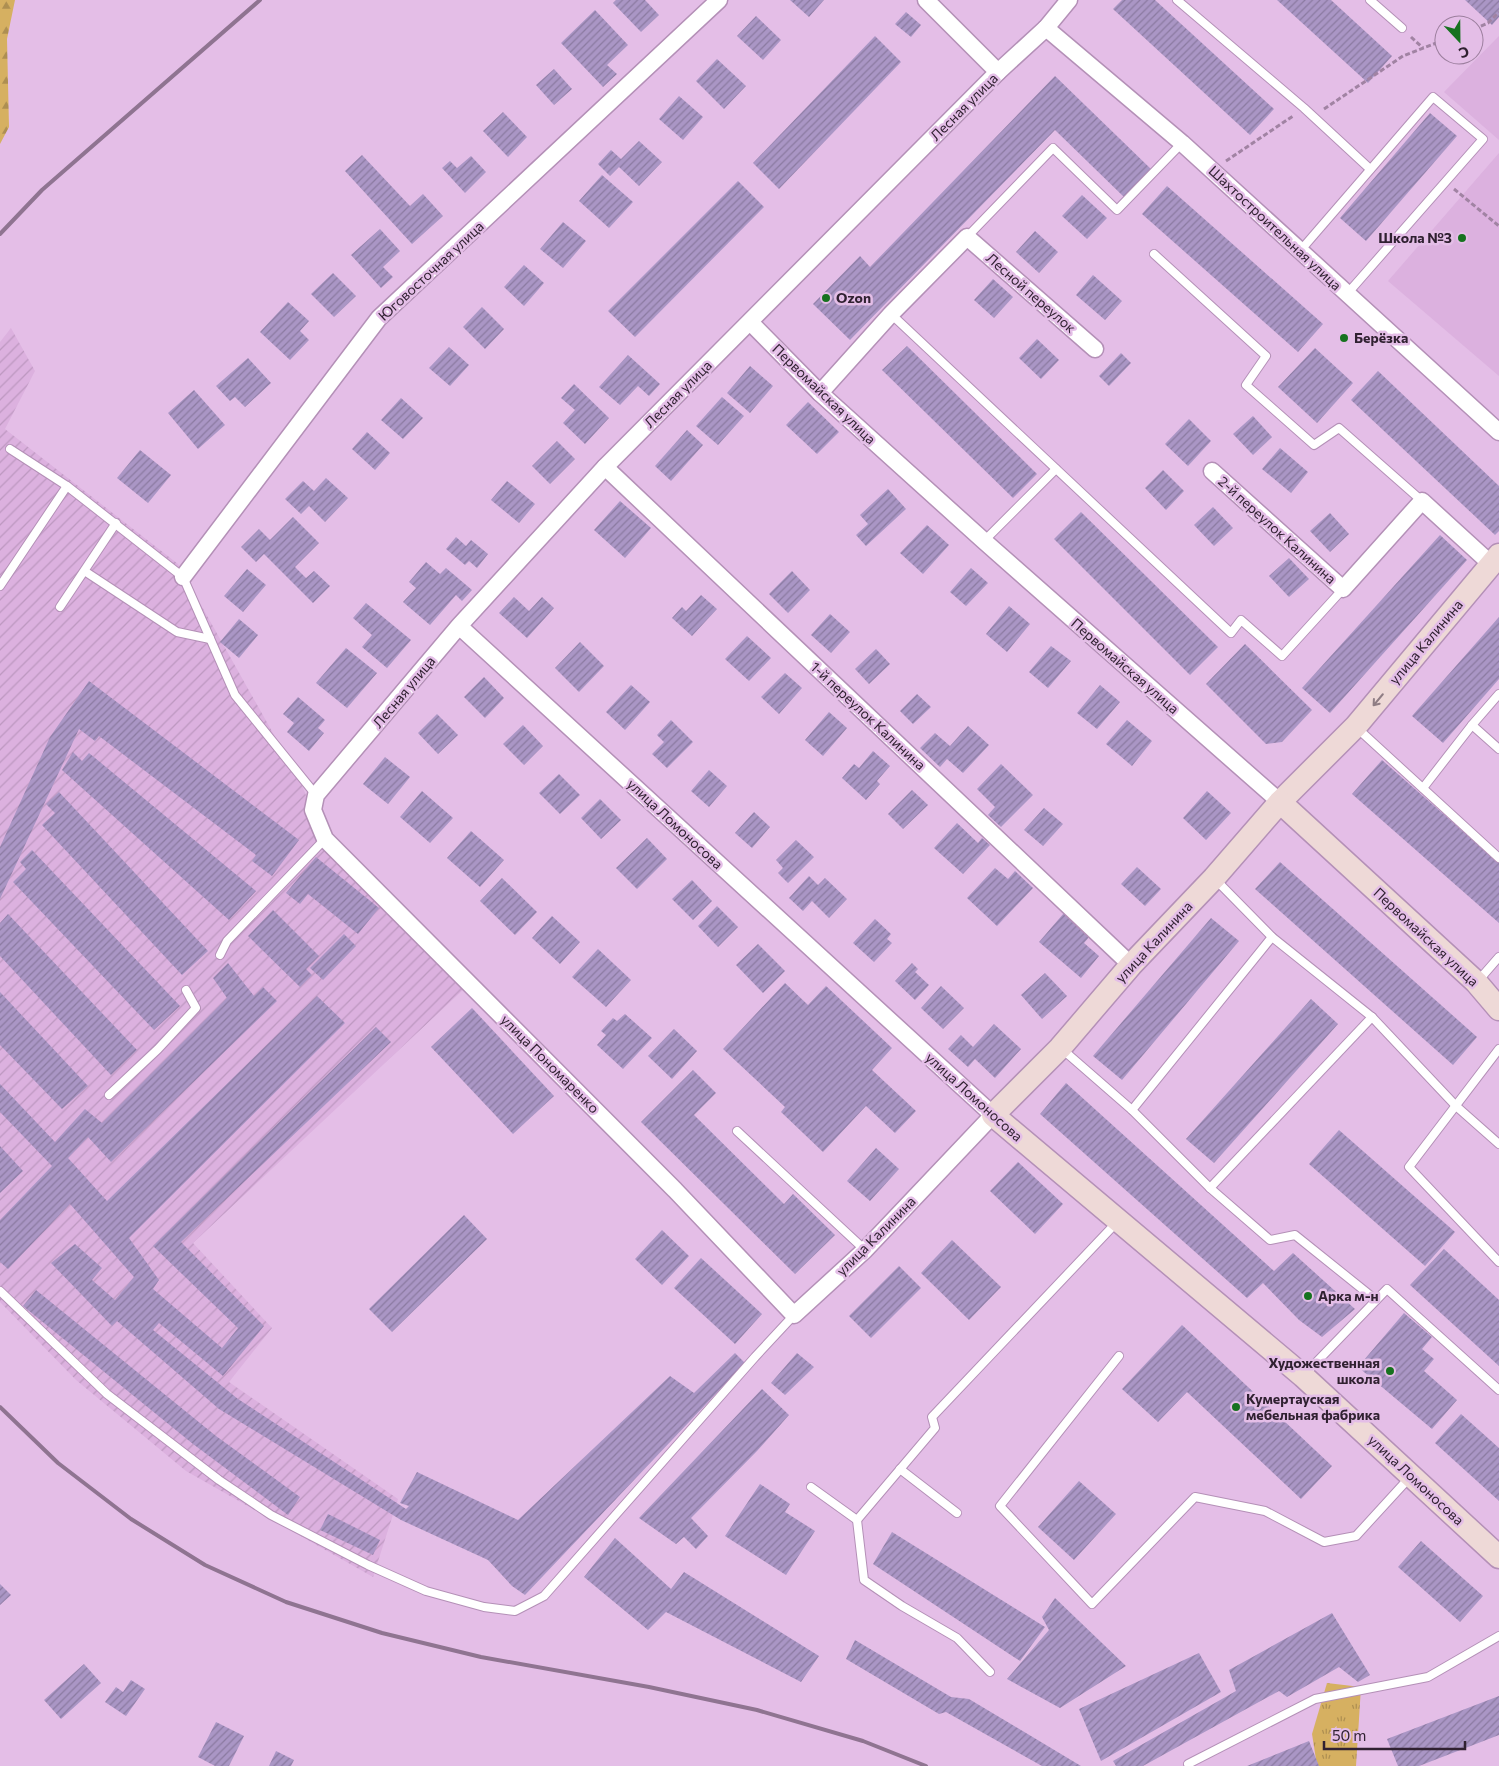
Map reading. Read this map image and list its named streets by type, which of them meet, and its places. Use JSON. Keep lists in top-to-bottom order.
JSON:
{
  "streets": {
    "street": [
      "Лесная улица",
      "Шахтостроительная улица",
      "Юговосточная улица",
      "Лесной переулок",
      "Первомайская улица",
      "2-й переулок Калинина",
      "улица Калинина",
      "1-й переулок Калинина",
      "улица Ломоносова",
      "улица Пономаренко"
    ]
  },
  "crossings": [
    ["Лесная улица", "Шахтостроительная улица"],
    ["Лесная улица", "Первомайская улица"],
    ["Лесная улица", "1-й переулок Калинина"],
    ["Лесная улица", "улица Ломоносова"],
    ["Лесная улица", "улица Пономаренко"],
    ["Первомайская улица", "улица Калинина"],
    ["улица Калинина", "1-й переулок Калинина"],
    ["улица Калинина", "улица Ломоносова"],
    ["улица Калинина", "улица Пономаренко"]
  ],
  "places": [
    "Школа №3",
    "Ozon",
    "Берёзка",
    "Арка м-н",
    "Художественная школа",
    "Кумертауская мебельная фабрика"
  ],
  "scale_bar": "50 m",
  "north": "bottom"
}
